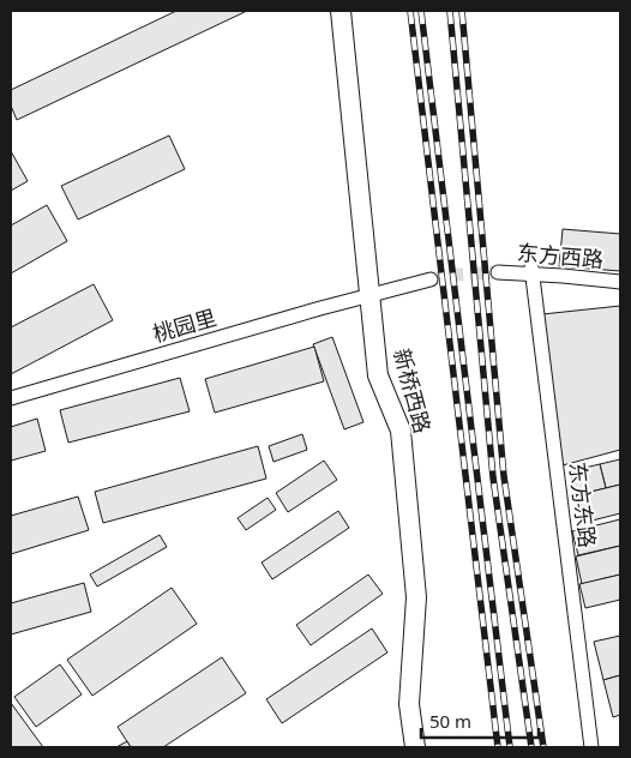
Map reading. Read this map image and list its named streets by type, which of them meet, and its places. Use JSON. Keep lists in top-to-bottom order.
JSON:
{
  "streets": {
    "street": [
      "东方西路",
      "桃园里",
      "新桥西路",
      "东方东路"
    ]
  },
  "crossings": [
    ["东方西路", "东方东路"],
    ["桃园里", "新桥西路"]
  ],
  "scale_bar": "50 m"
}
